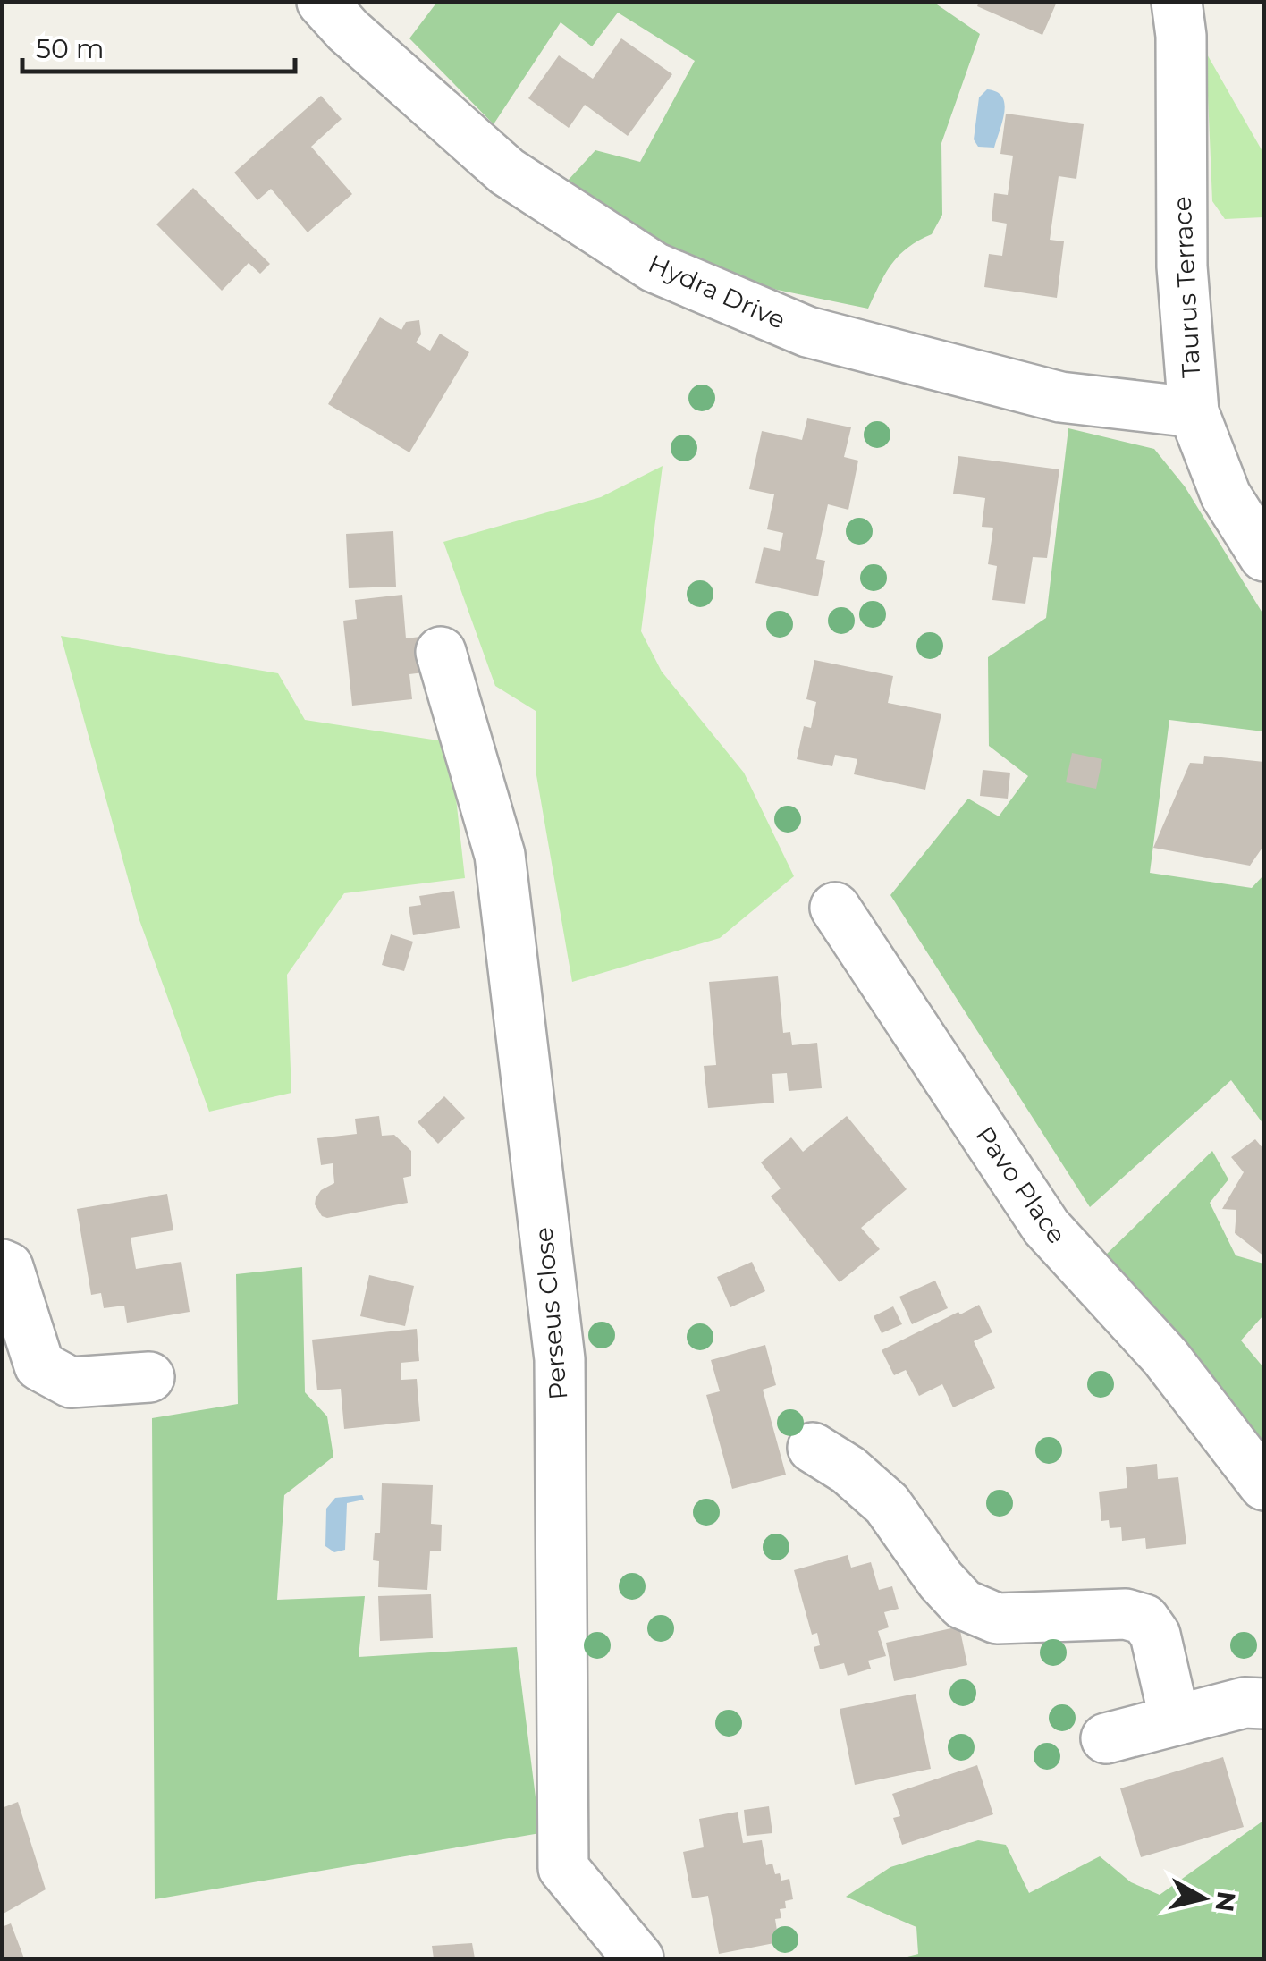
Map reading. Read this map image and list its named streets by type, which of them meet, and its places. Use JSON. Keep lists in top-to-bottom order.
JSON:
{
  "streets": {
    "street": [
      "Taurus Terrace",
      "Hydra Drive",
      "Pavo Place",
      "Perseus Close"
    ]
  },
  "crossings": [
    ["Taurus Terrace", "Hydra Drive"]
  ],
  "scale_bar": "50 m",
  "north": "right"
}
